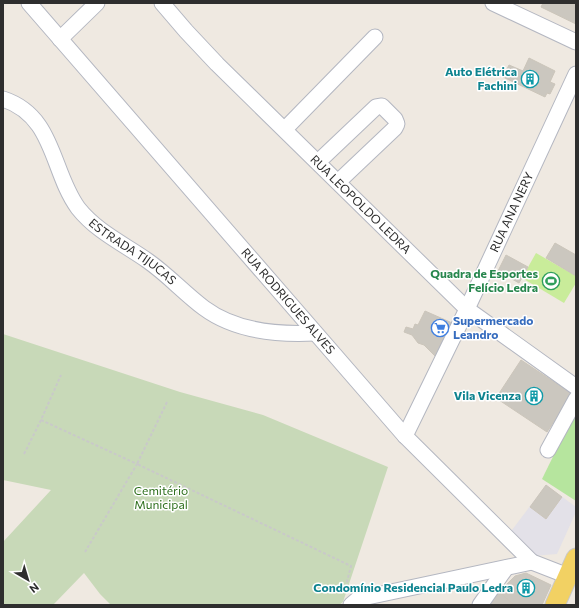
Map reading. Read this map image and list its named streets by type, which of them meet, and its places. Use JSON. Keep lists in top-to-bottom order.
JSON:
{
  "streets": {
    "street": [
      "RUA LEOPOLDO LEDRA",
      "RUA ANA NERY",
      "ESTRADA TIJUCAS",
      "RUA RODRIGUES ALVES"
    ]
  },
  "crossings": [
    ["RUA LEOPOLDO LEDRA", "RUA ANA NERY"],
    ["RUA ANA NERY", "RUA RODRIGUES ALVES"],
    ["ESTRADA TIJUCAS", "RUA RODRIGUES ALVES"]
  ],
  "parks": ["Cemitério Municipal"],
  "places": {
    "building": ["Auto Elétrica Fachini", "Vila Vicenza", "Condomínio Residencial Paulo Ledra"],
    "sports": ["Quadra de Esportes Felício Ledra"],
    "supermarket": ["Supermercado Leandro"]
  },
  "north": "bottom right"
}
